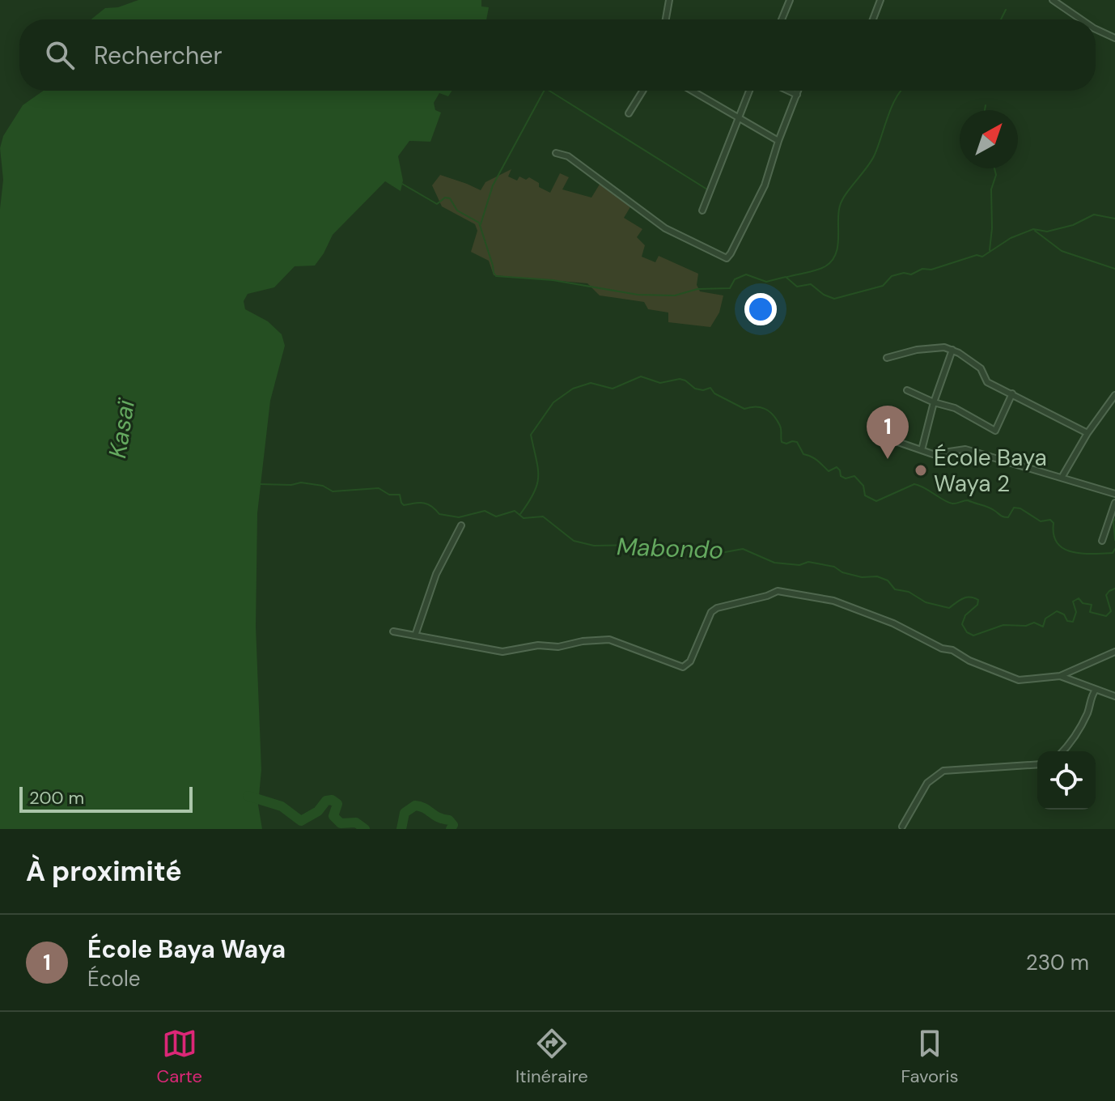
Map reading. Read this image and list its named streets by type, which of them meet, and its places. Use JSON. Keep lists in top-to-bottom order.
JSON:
{
  "water": ["Kasaï", "Mabondo"],
  "places": ["École Baya Waya 2"],
  "scale_bar": "200 m",
  "north": "top right",
  "page": {
    "search": "Rechercher",
    "pins": "1",
    "scale": "200 m",
    "heading": "À proximité",
    "list": [
      {
        "mark": "1",
        "name": "École Baya Waya",
        "note": "École",
        "value": "230 m"
      }
    ],
    "nav": ["Carte", "Itinéraire", "Favoris"]
  }
}
